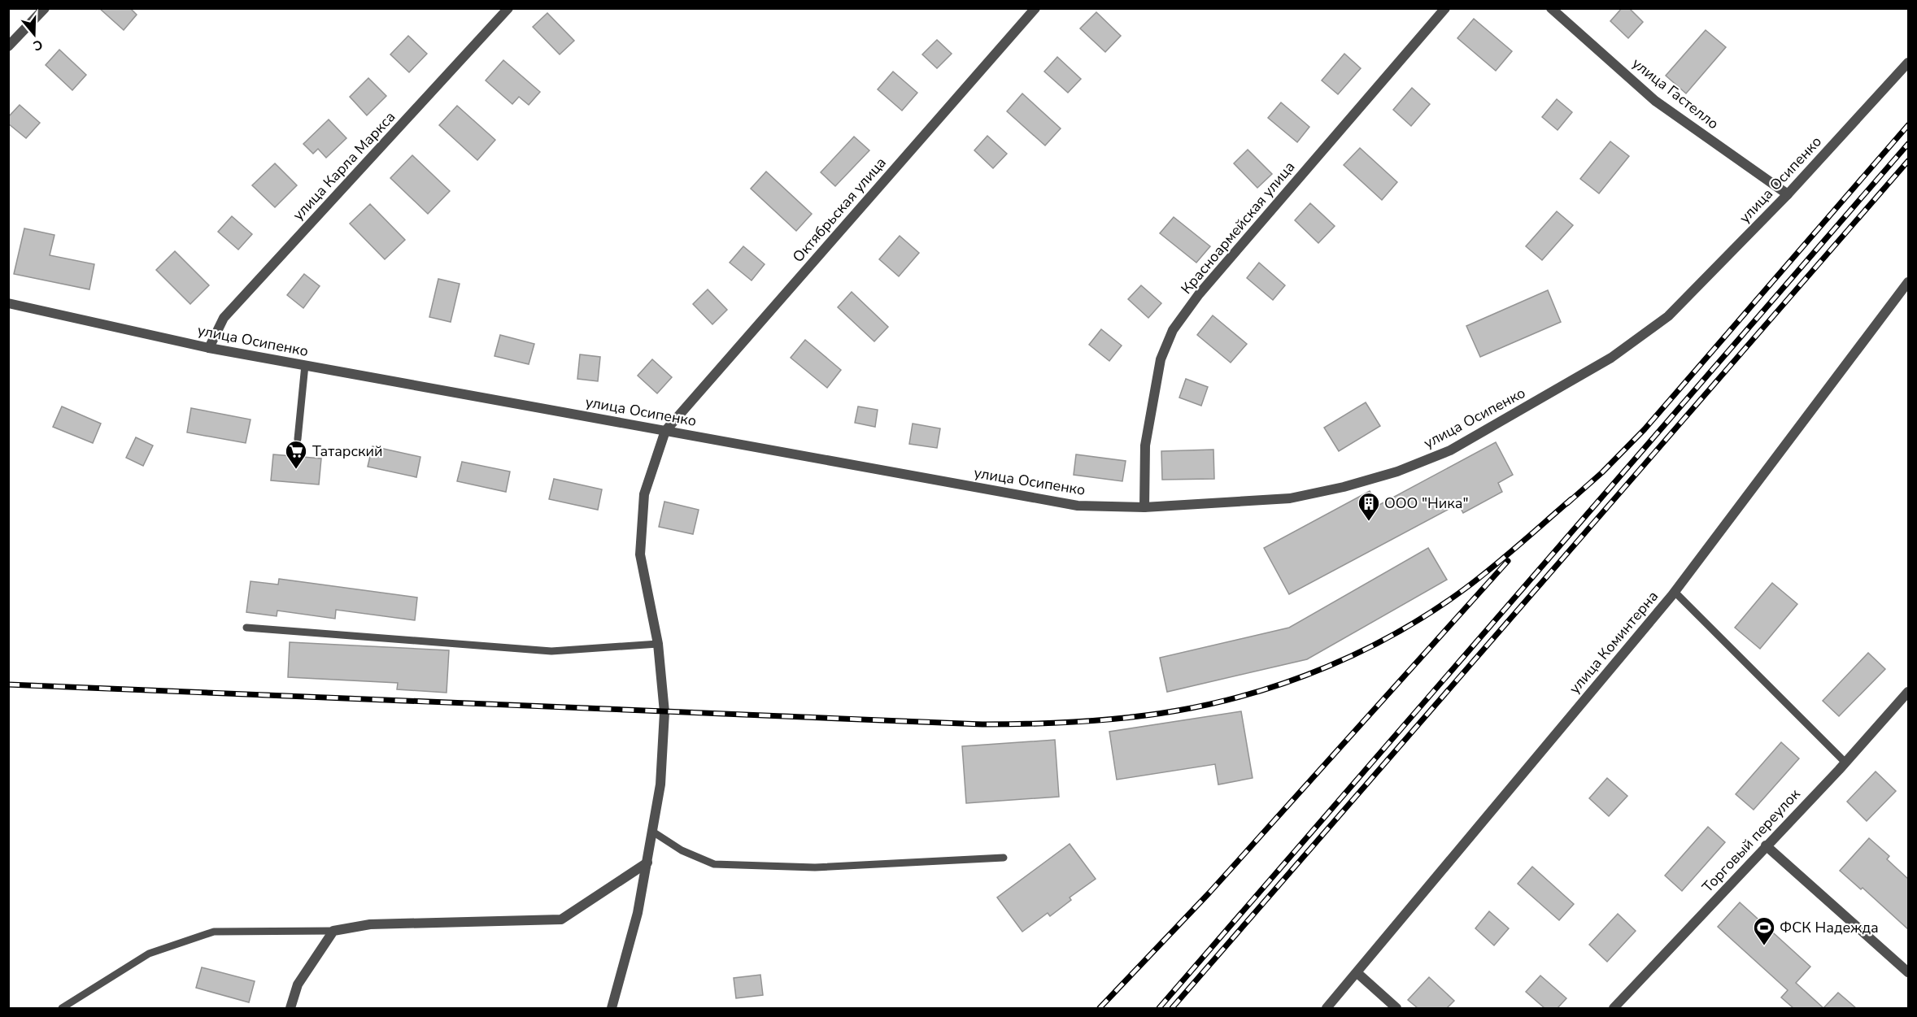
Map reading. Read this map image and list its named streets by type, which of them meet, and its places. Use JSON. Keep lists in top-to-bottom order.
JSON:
{
  "streets": {
    "street": [
      "улица Гастелло",
      "улица Карла Маркса",
      "улица Осипенко",
      "Октябрьская улица",
      "Красноармейская улица",
      "улица Коминтерна",
      "Торговый переулок"
    ]
  },
  "crossings": [
    ["улица Гастелло", "улица Осипенко"],
    ["улица Карла Маркса", "улица Осипенко"],
    ["улица Осипенко", "Октябрьская улица"],
    ["улица Осипенко", "Красноармейская улица"]
  ],
  "places": {
    "supermarket": ["Татарский"],
    "building": ["ООО \"Ника\""],
    "sports": ["ФСК Надежда"]
  },
  "north": "bottom"
}
